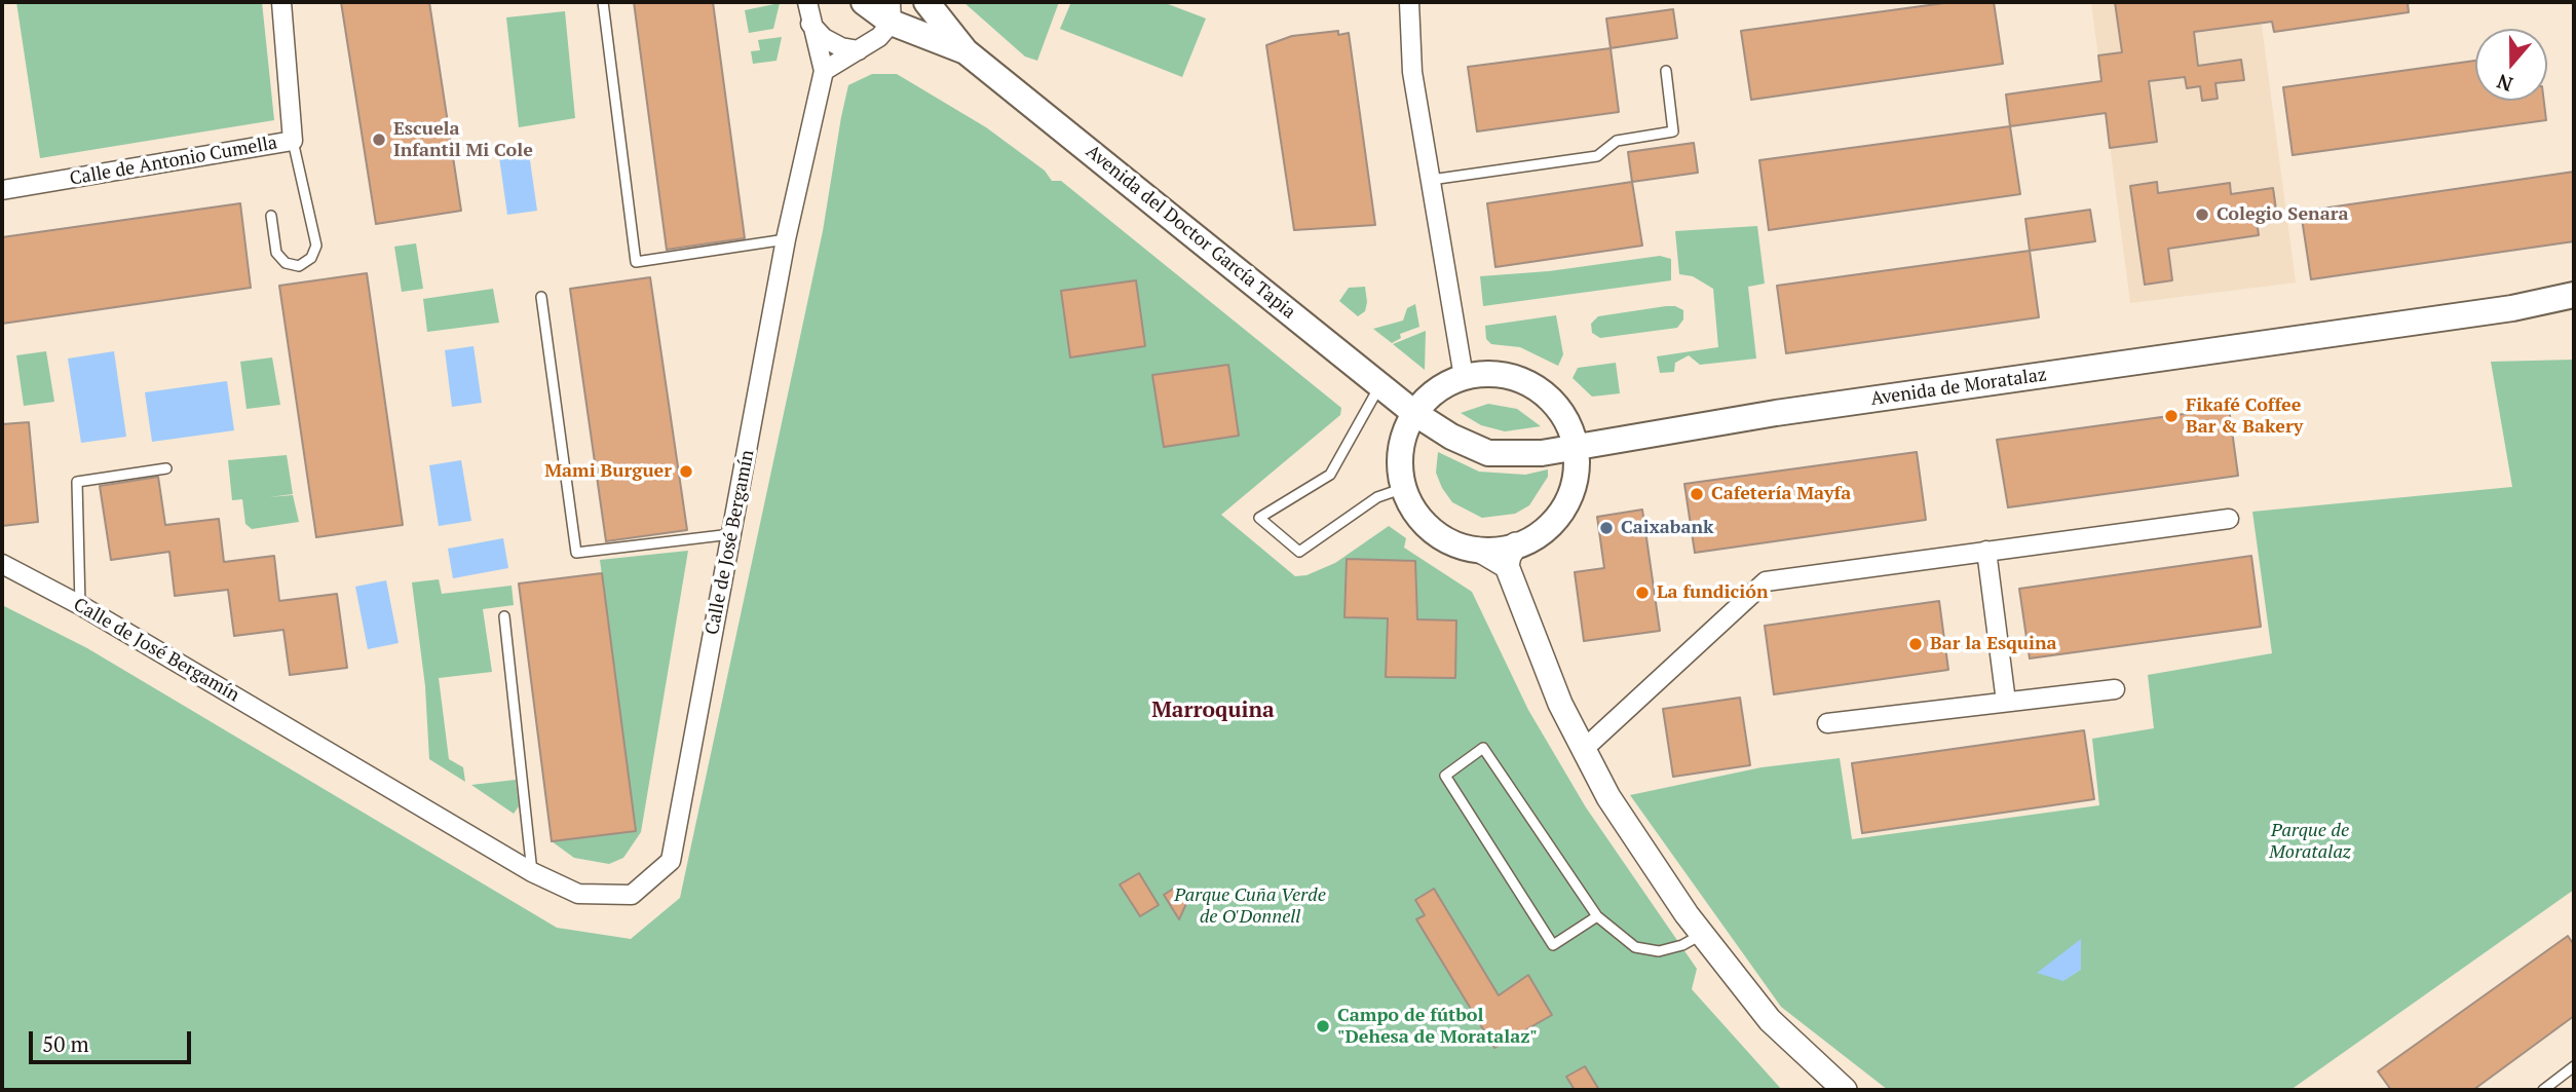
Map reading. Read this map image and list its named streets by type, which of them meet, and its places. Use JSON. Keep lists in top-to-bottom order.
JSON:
{
  "streets": {
    "main road": ["Avenida del Doctor García Tapia", "Avenida de Moratalaz"],
    "street": ["Calle de Antonio Cumella", "Calle de José Bergamín"]
  },
  "crossings": [
    ["Avenida del Doctor García Tapia", "Avenida de Moratalaz"]
  ],
  "districts": ["Marroquina"],
  "parks": ["Parque de Moratalaz", "Parque Cuña Verde de O'Donnell"],
  "places": [
    "Escuela Infantil Mi Cole",
    "Colegio Senara",
    "Fikafé Coffee Bar & Bakery",
    "Mami Burguer",
    "Cafetería Mayfa",
    "Caixabank",
    "La fundición",
    "Bar la Esquina",
    "Campo de fútbol \"Dehesa de Moratalaz\""
  ],
  "scale_bar": "50 m",
  "north": "bottom"
}
